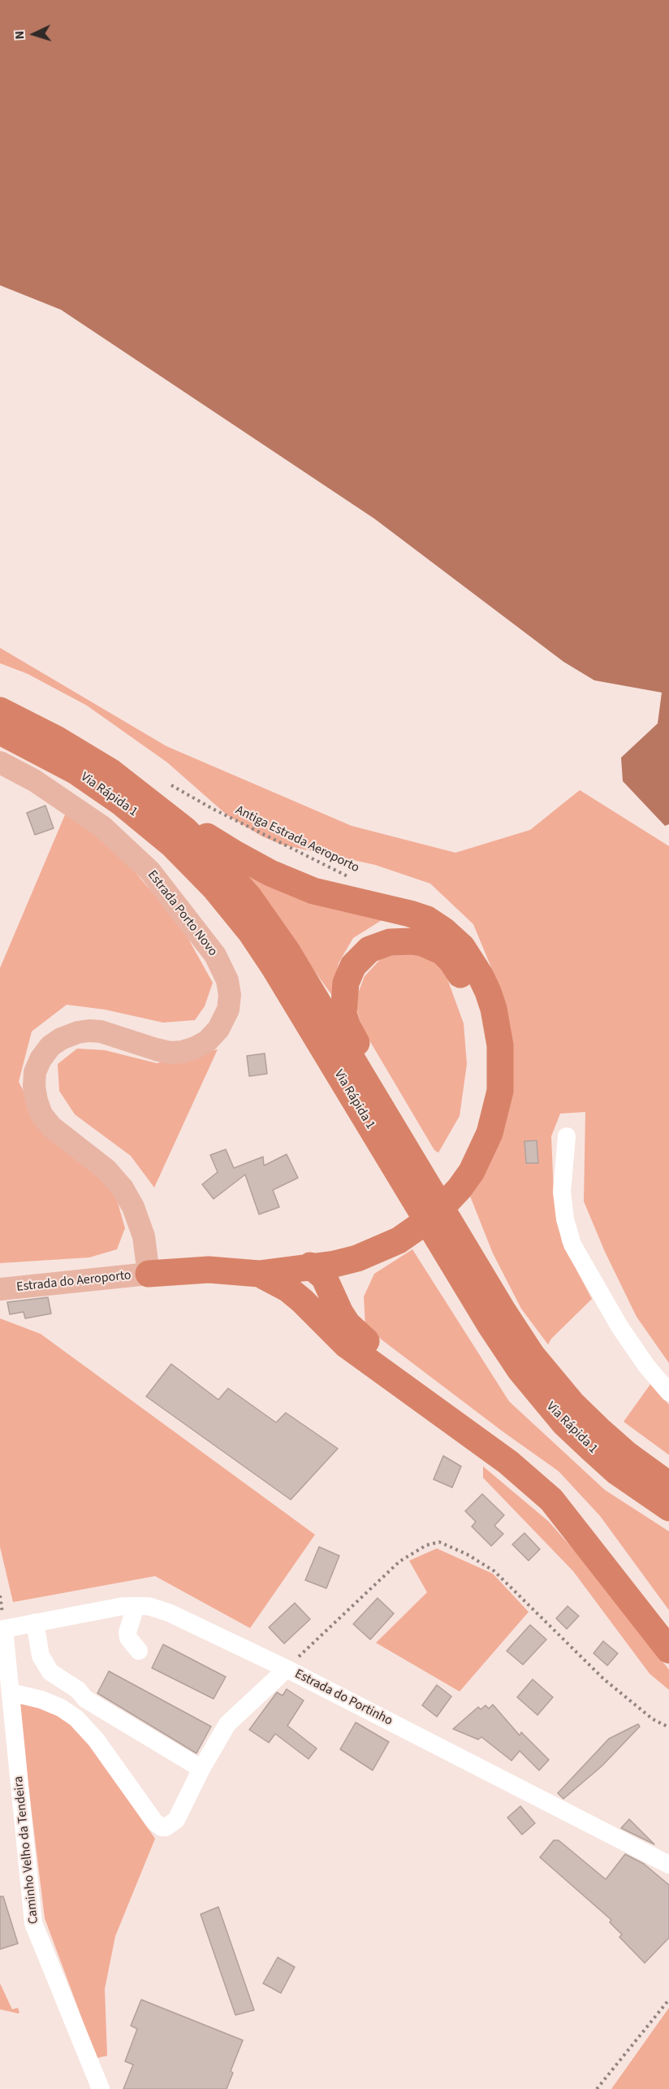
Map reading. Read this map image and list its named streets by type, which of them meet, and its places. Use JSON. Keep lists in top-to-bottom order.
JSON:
{
  "streets": {
    "highway": ["Via Rápida 1"],
    "main road": ["Estrada Porto Novo", "Estrada do Aeroporto"],
    "street": ["Estrada do Portinho", "Caminho Velho da Tendeira"],
    "path": ["Antiga Estrada Aeroporto"]
  },
  "crossings": [
    ["Via Rápida 1", "Antiga Estrada Aeroporto"],
    ["Estrada Porto Novo", "Estrada do Aeroporto"],
    ["Estrada do Portinho", "Caminho Velho da Tendeira"]
  ],
  "north": "left"
}
